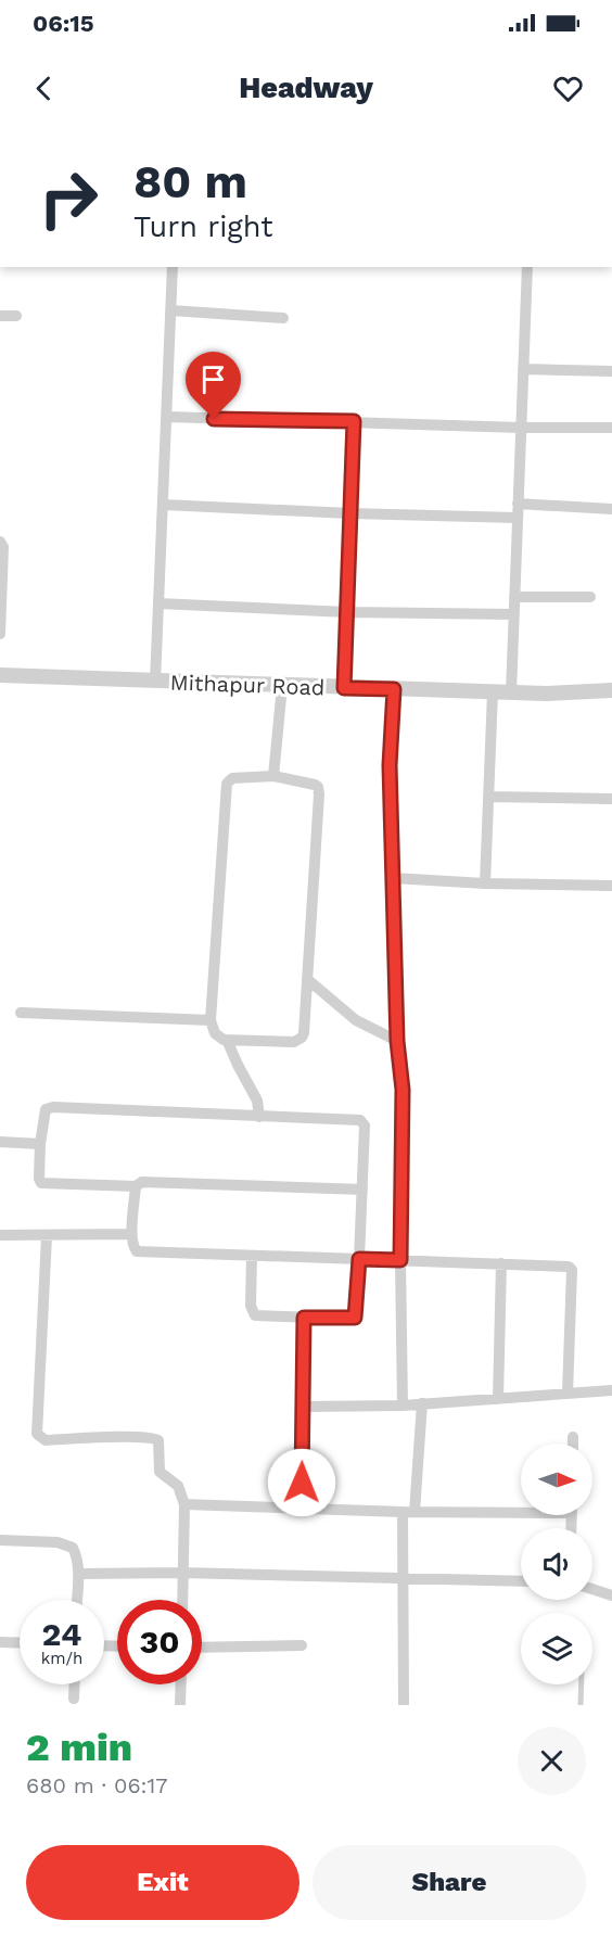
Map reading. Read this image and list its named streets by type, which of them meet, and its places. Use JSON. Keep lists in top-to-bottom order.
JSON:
{
  "streets": {
    "street": ["Mithapur Road"]
  },
  "north": "right",
  "page": {
    "status": "06:15",
    "header": "Headway",
    "turn": ["80 m", "Turn right"],
    "speed": "24 km/h",
    "limit": "30",
    "heading": ["2 min", "680 m · 06:17"],
    "buttons": ["Exit", "Share"]
  }
}
